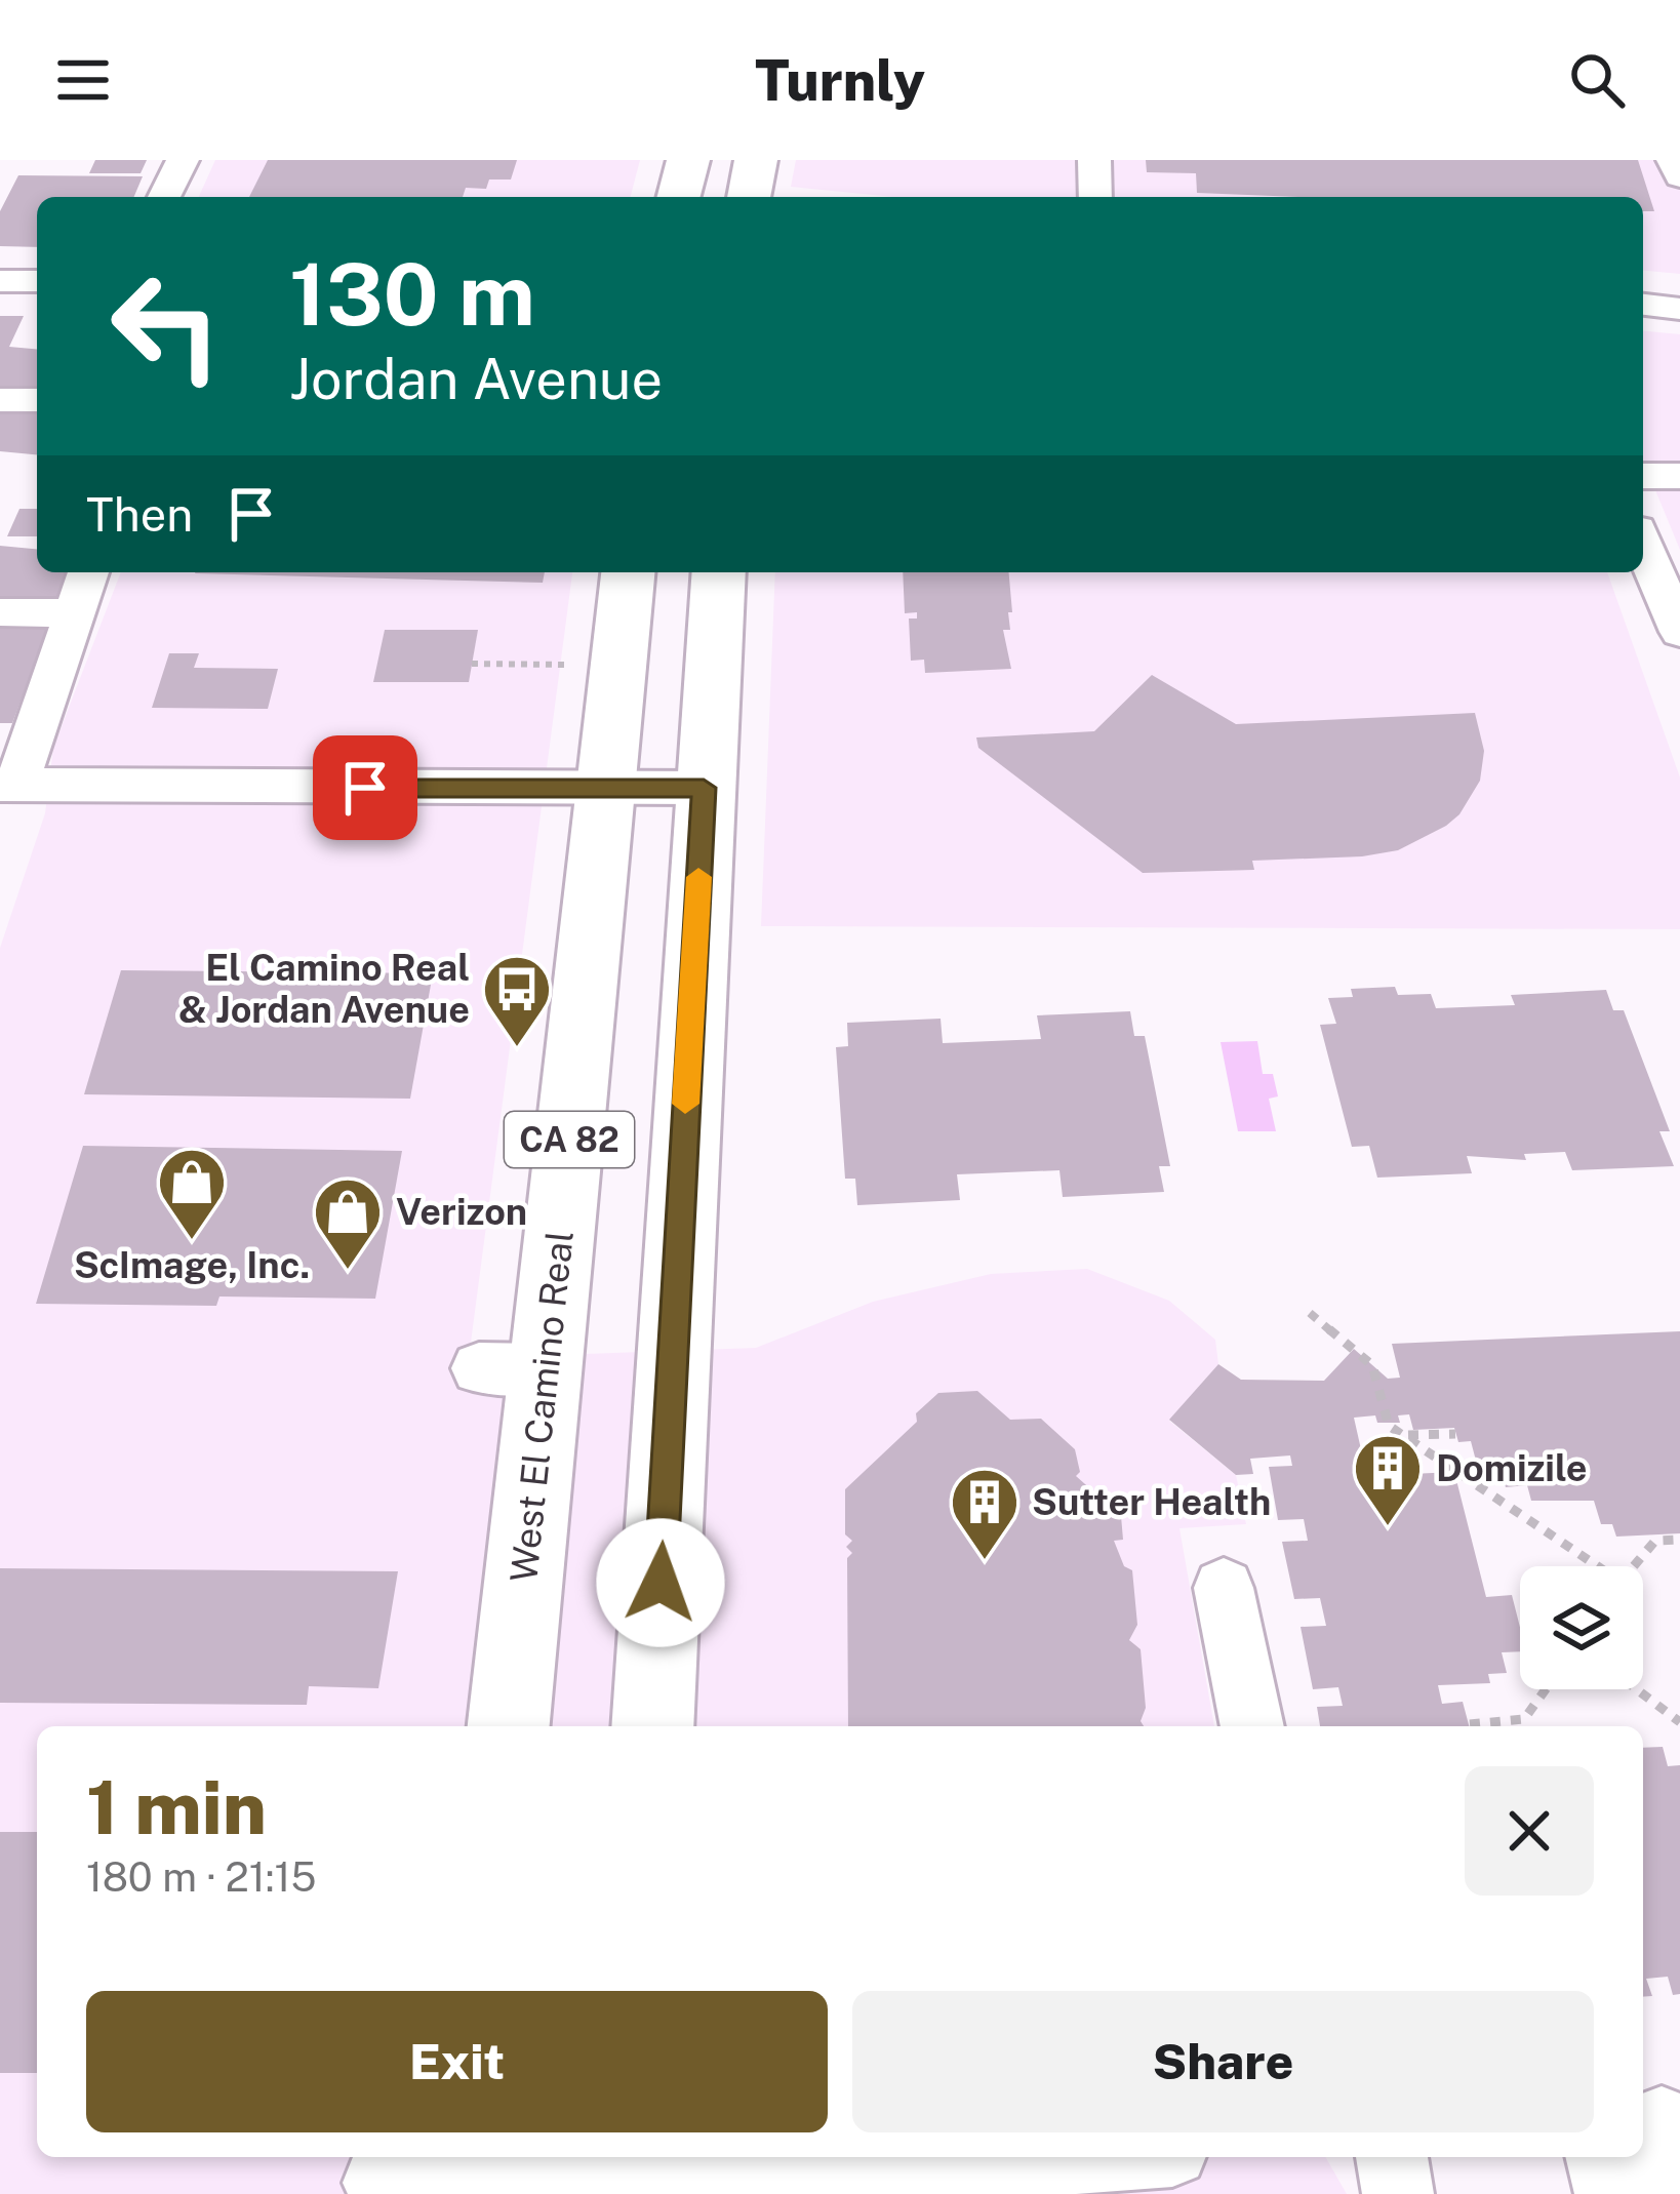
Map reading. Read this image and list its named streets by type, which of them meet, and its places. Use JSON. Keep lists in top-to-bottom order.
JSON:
{
  "streets": {
    "main road": ["CA 82", "West El Camino Real"]
  },
  "places": {
    "bus stop": ["El Camino Real & Jordan Avenue"],
    "shop": ["ScImage, Inc.", "Verizon"],
    "building": ["Domizile", "Sutter Health"]
  },
  "page": {
    "header": "Turnly",
    "turn": ["130 m", "Jordan Avenue"],
    "then": "Then",
    "heading": ["1 min", "180 m · 21:15"],
    "buttons": ["Exit", "Share"]
  }
}
